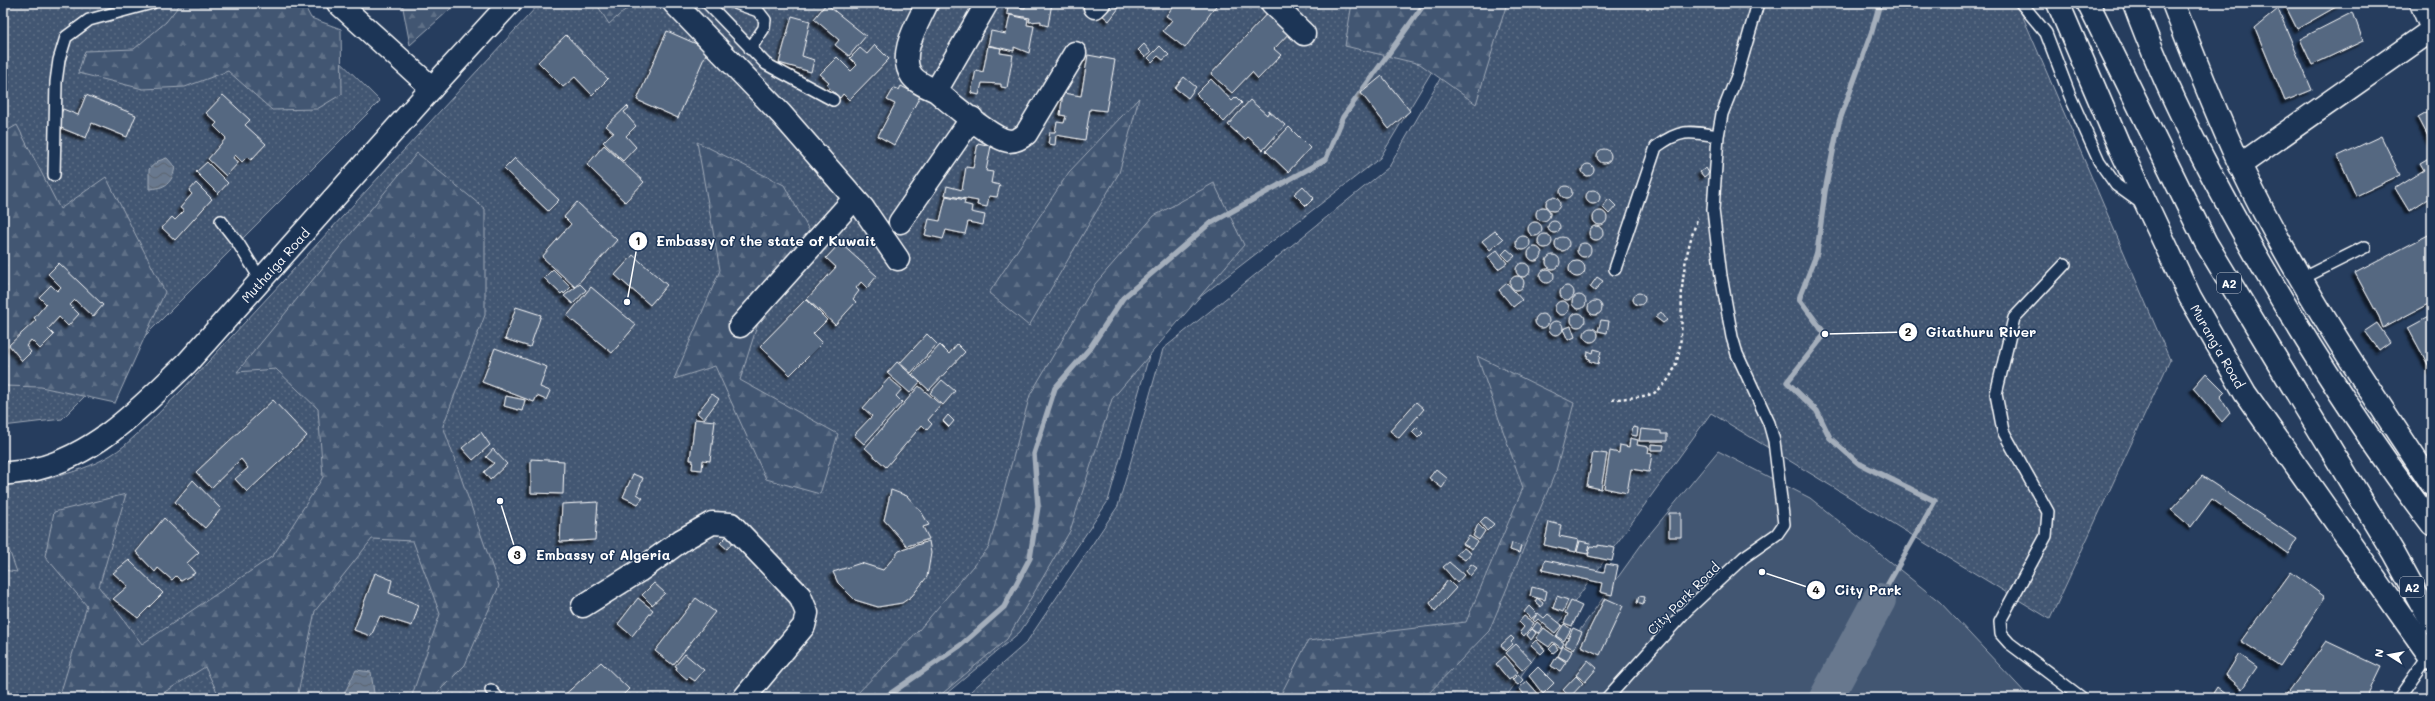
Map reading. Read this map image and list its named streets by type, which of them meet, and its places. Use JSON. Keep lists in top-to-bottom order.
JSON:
{
  "streets": {
    "main road": ["Muthaiga Road", "A2", "Murang'a Road"],
    "lane": ["City Park Road"]
  },
  "places": [
    "Embassy of the state of Kuwait",
    "Gitathuru River",
    "Embassy of Algeria",
    "City Park"
  ],
  "north": "left"
}
